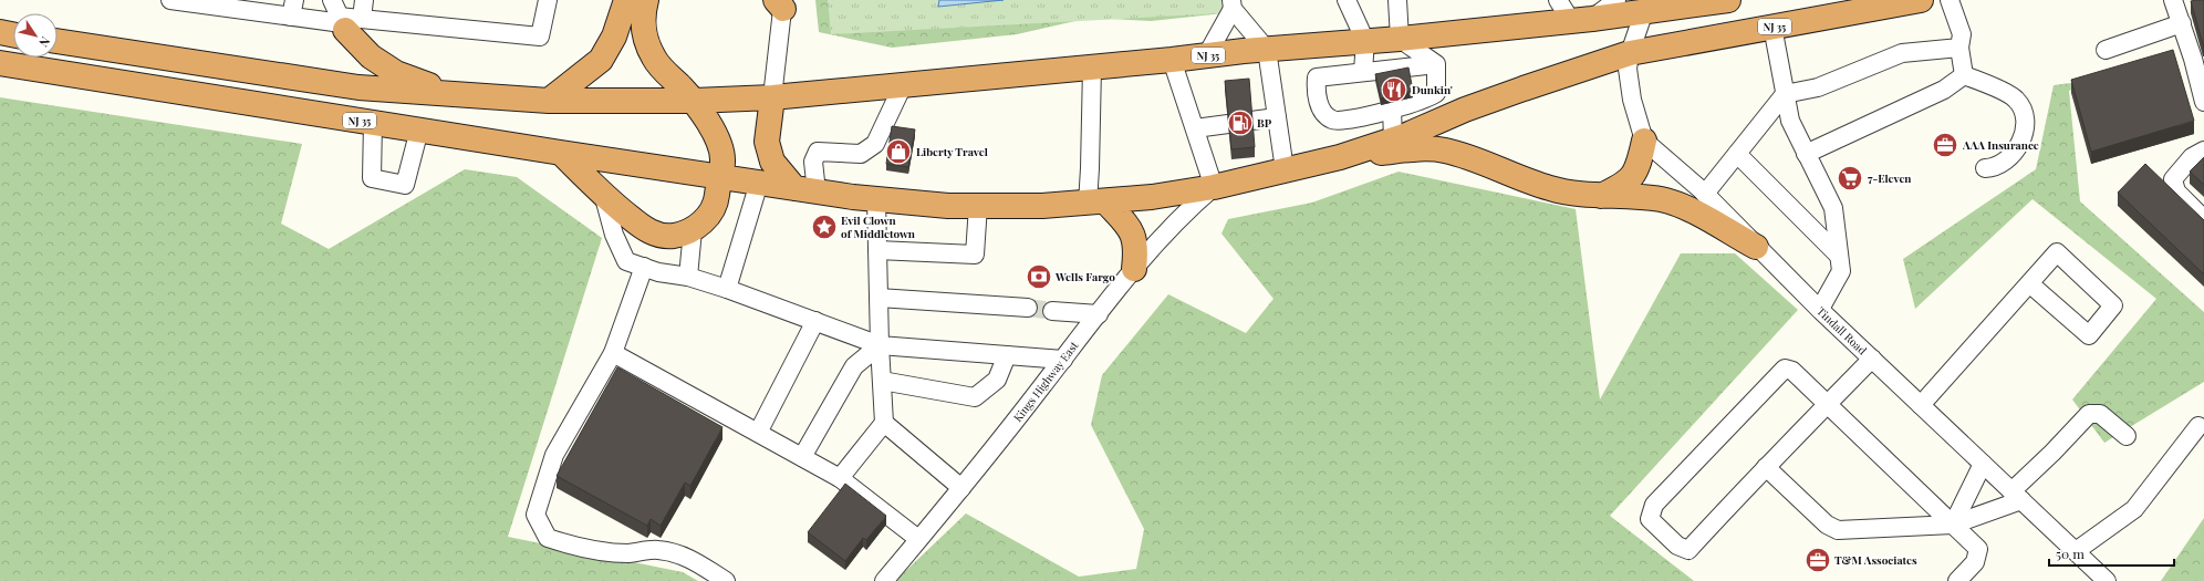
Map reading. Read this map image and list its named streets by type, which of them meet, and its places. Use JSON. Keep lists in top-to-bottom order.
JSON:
{
  "streets": {
    "highway": ["NJ 35"],
    "street": ["Tindall Road", "Kings Highway East"]
  },
  "crossings": [
    ["NJ 35", "Kings Highway East"]
  ],
  "places": {
    "restaurant": ["Dunkin'"],
    "fuel station": ["BP"],
    "office": ["AAA Insurance", "T&M Associates"],
    "shop": ["Liberty Travel"],
    "supermarket": ["7-Eleven"],
    "place": ["Evil Clown of Middletown"],
    "bank": ["Wells Fargo"]
  },
  "scale_bar": "50 m",
  "north": "bottom right"
}
